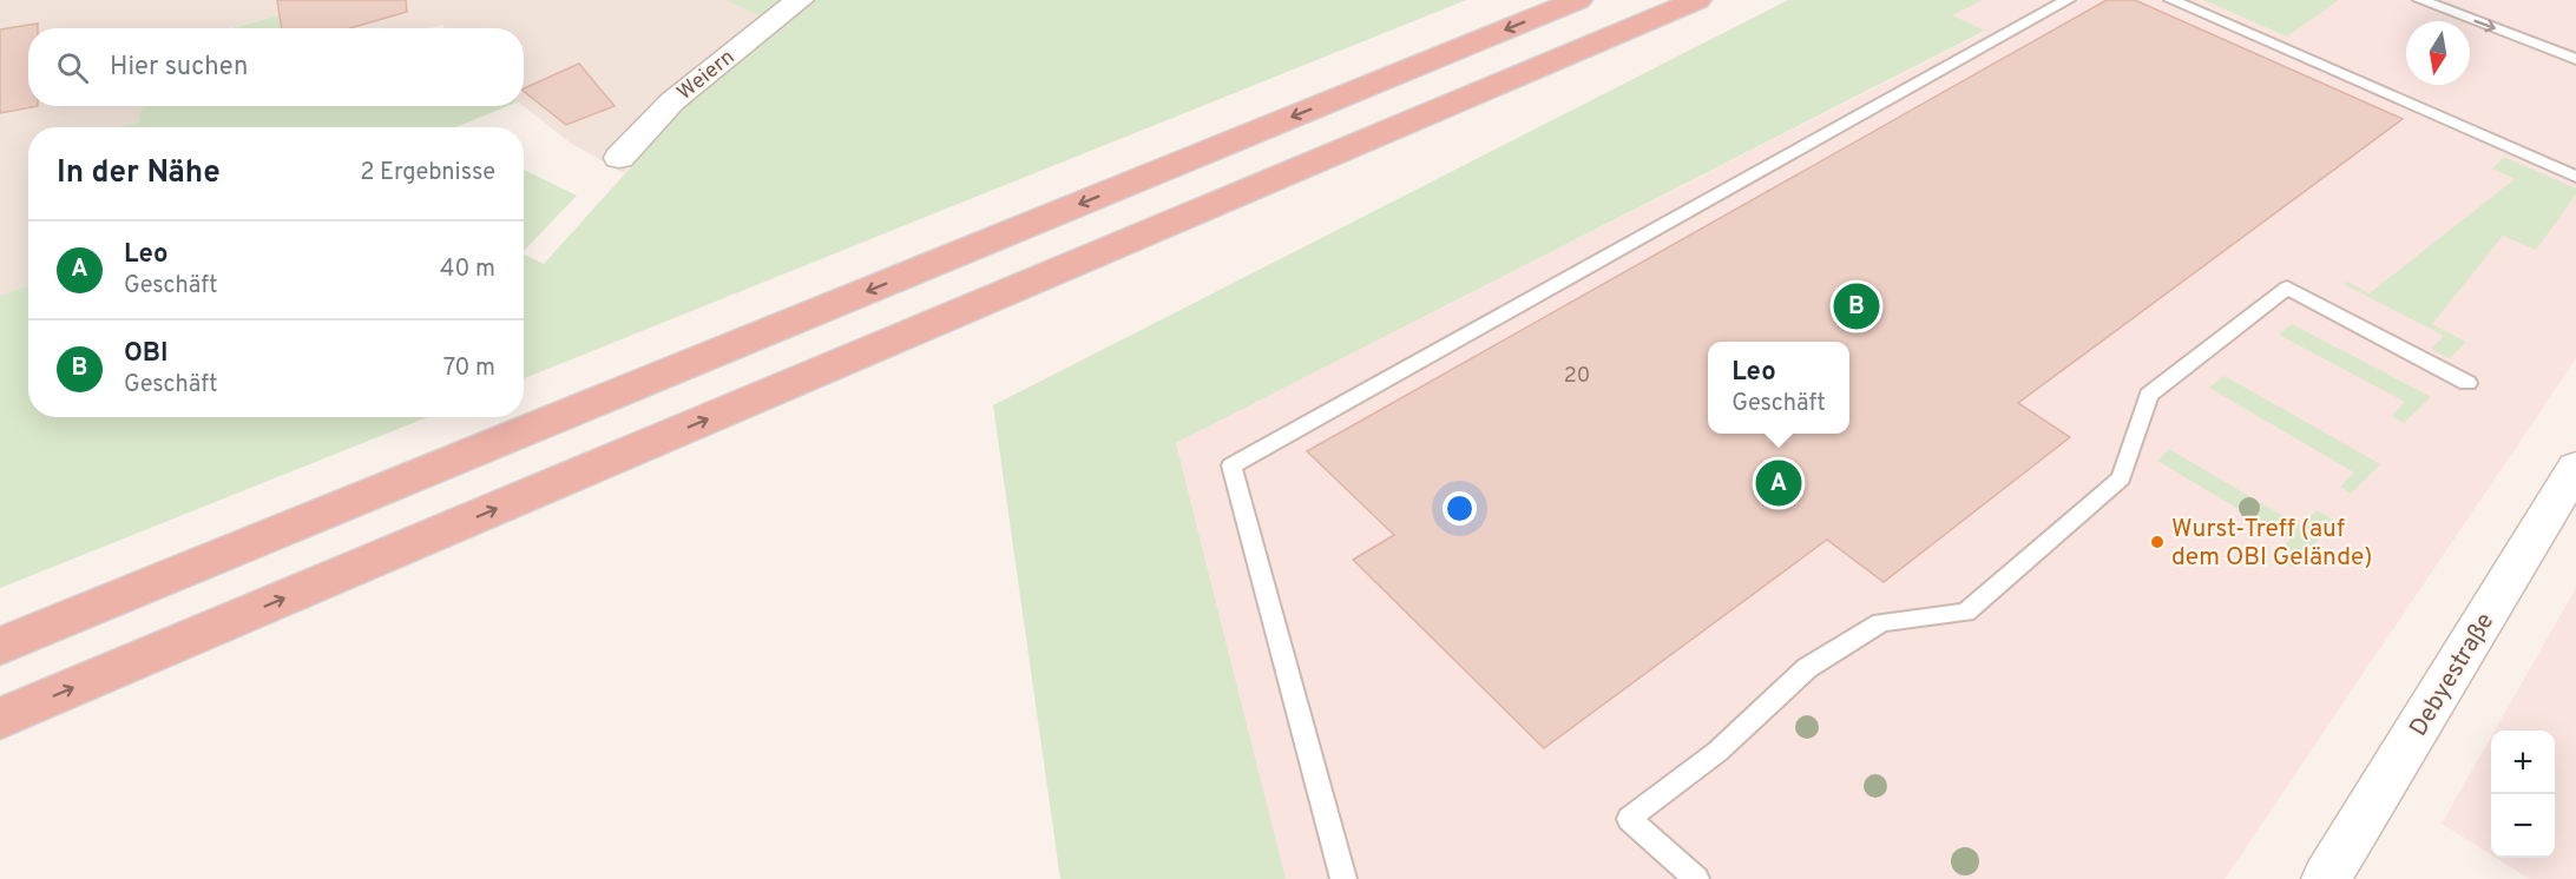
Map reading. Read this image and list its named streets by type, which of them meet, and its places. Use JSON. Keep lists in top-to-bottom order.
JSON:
{
  "streets": {
    "main road": ["Weiern", "Debyestraße"]
  },
  "places": ["Wurst-Treff (auf dem OBI Gelände)"],
  "house_numbers": ["20"],
  "north": "bottom",
  "page": {
    "search": "Hier suchen",
    "heading": ["In der Nähe", "2 Ergebnisse"],
    "list": [
      {
        "mark": "A",
        "name": "Leo",
        "note": "Geschäft",
        "value": "40 m"
      },
      {
        "mark": "B",
        "name": "OBI",
        "note": "Geschäft",
        "value": "70 m"
      }
    ],
    "pins": ["B", "A"],
    "popup": ["Leo", "Geschäft"],
    "map_buttons": ["+", "−"]
  }
}
